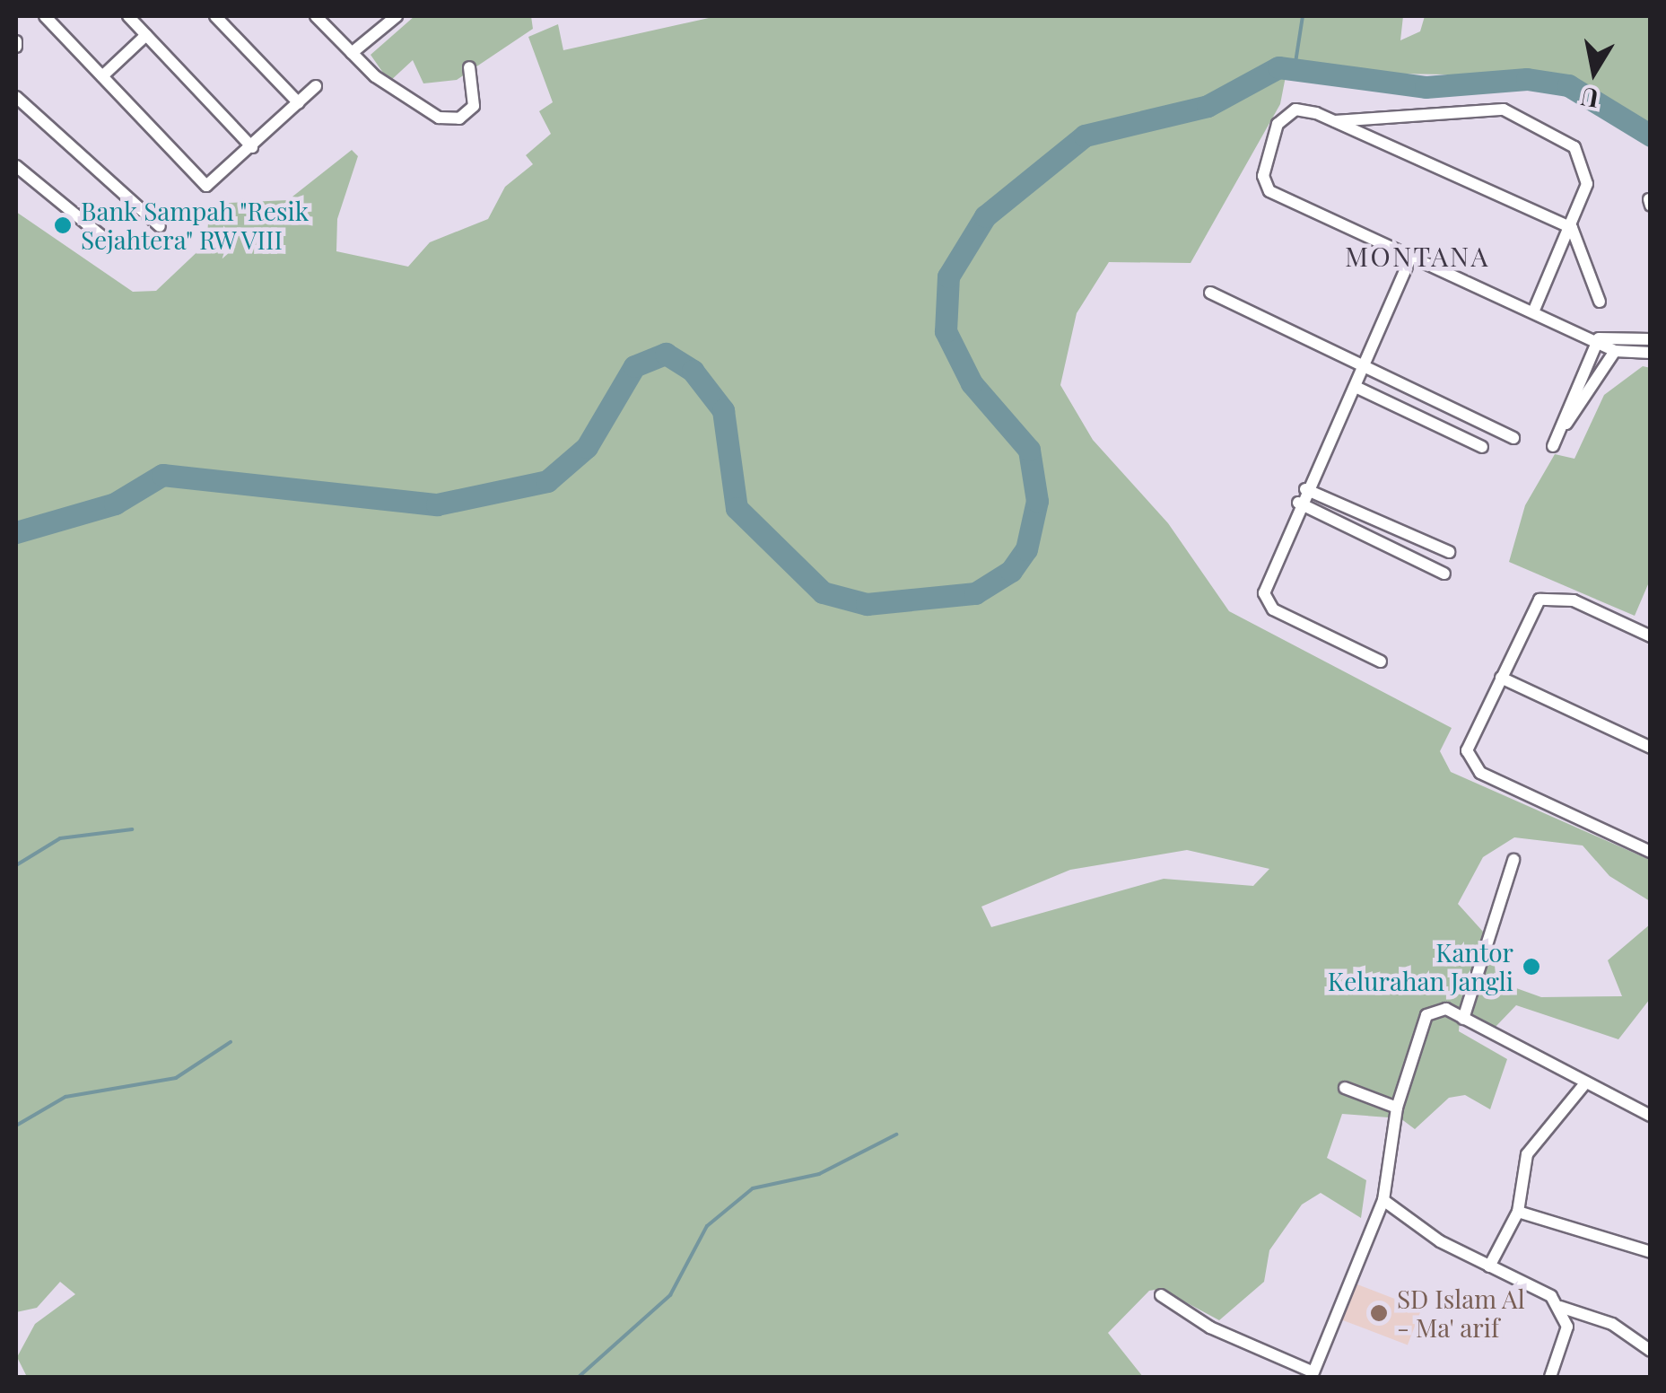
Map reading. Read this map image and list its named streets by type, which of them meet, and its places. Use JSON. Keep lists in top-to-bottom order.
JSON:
{
  "districts": ["MONTANA"],
  "places": ["Bank Sampah \"Resik Sejahtera\" RW VIII", "Kantor Kelurahan Jangli", "SD Islam Al - Ma' arif"],
  "north": "bottom"
}
